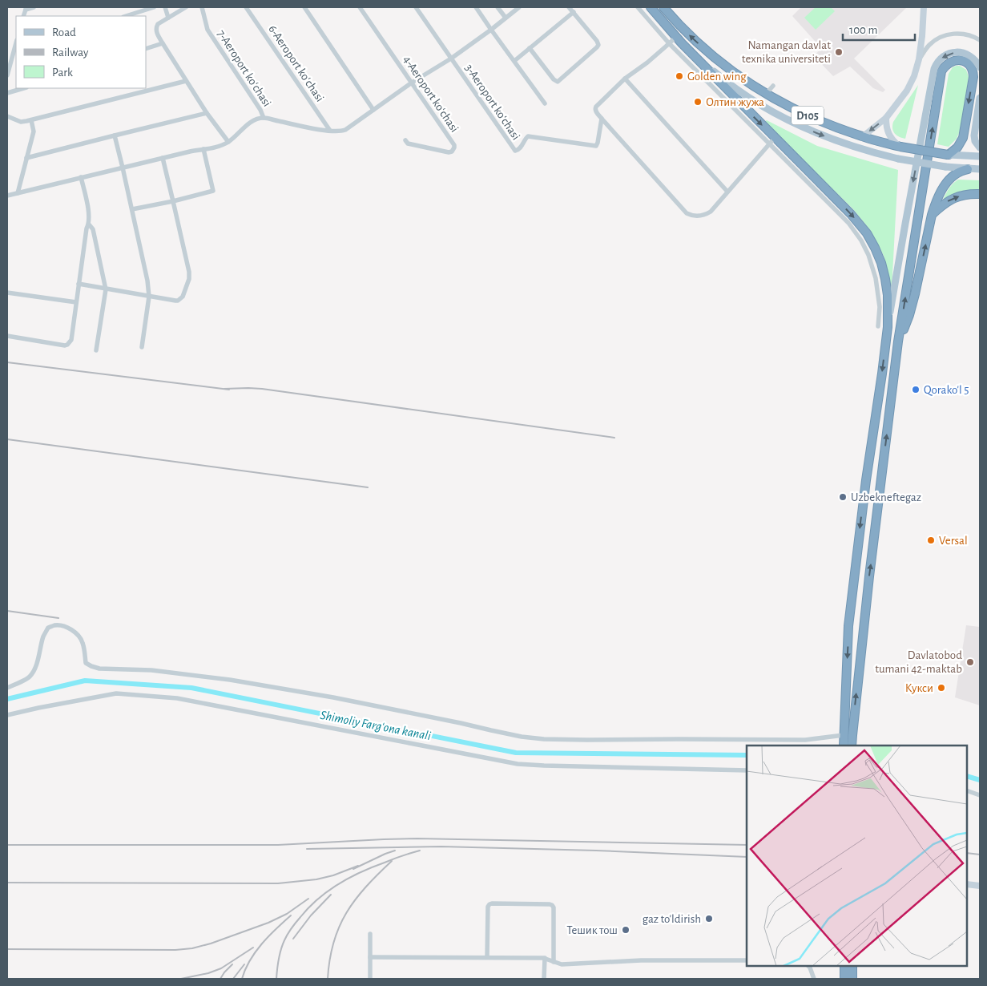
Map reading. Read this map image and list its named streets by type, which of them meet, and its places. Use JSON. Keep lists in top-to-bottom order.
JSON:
{
  "streets": {
    "highway": ["D105"],
    "street": [
      "6-Aeroport koʻchasi",
      "7-Aeroport koʻchasi",
      "4-Aeroport koʻchasi",
      "3-Aeroport koʻchasi"
    ]
  },
  "water": ["Shimoliy Fargʻona kanali"],
  "places": [
    "Namangan davlat texnika universiteti",
    "Golden wing",
    "Олтин жужа",
    "Qorako'l 5",
    "Uzbekneftegaz",
    "Versal",
    "Davlatobod tumani 42-maktab",
    "Кукси",
    "gaz to'ldirish",
    "Тешик тош"
  ],
  "legend": ["Road", "Railway", "Park"],
  "scale_bar": "100 m"
}
